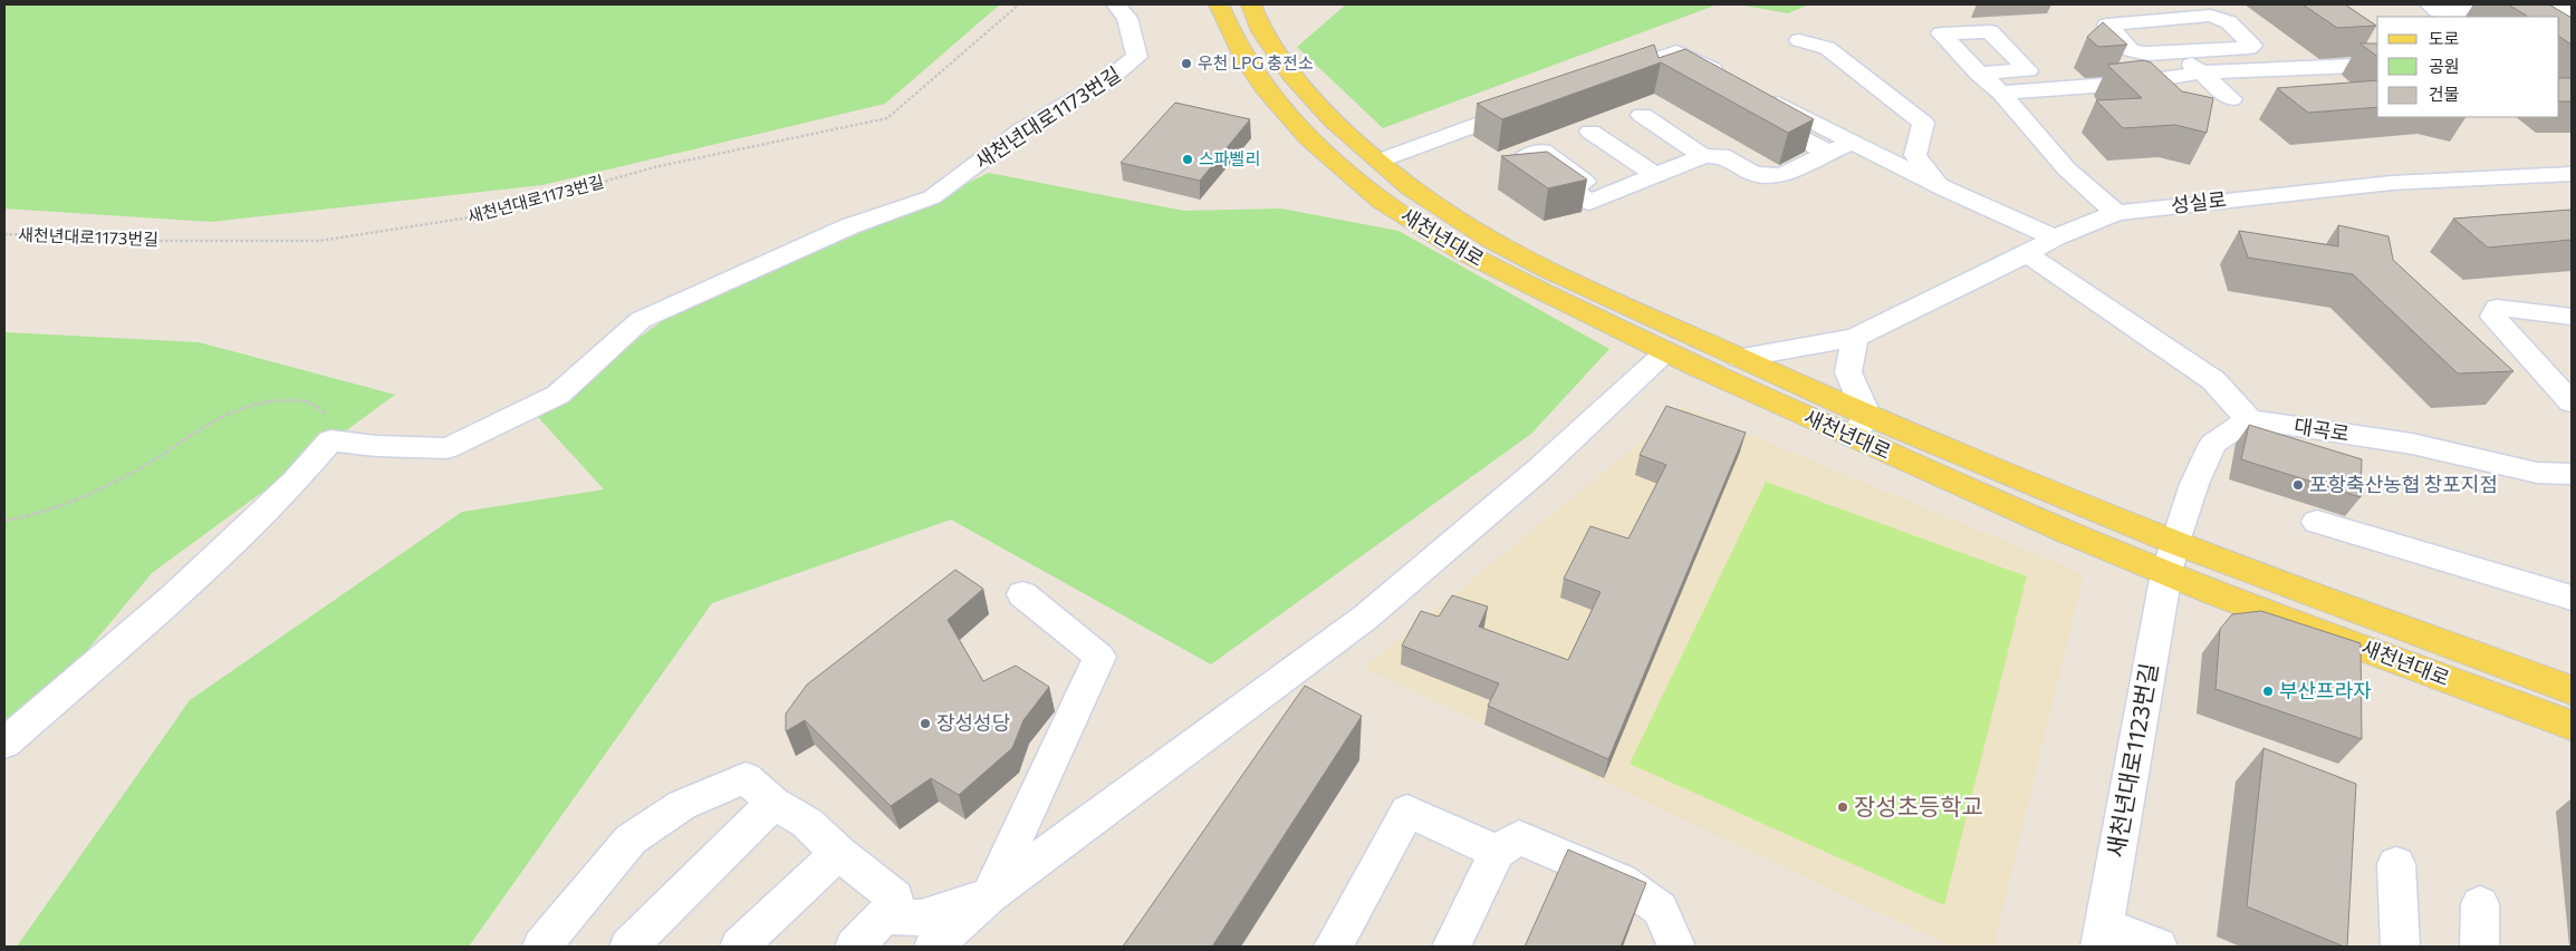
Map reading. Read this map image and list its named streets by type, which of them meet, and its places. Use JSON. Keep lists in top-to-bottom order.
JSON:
{
  "streets": {
    "main road": ["새천년대로"],
    "street": [
      "새천년대로1173번길",
      "성실로",
      "대곡로",
      "새천년대로1123번길"
    ]
  },
  "crossings": [
    ["성실로", "새천년대로"],
    ["새천년대로", "새천년대로1123번길"]
  ],
  "places": [
    "우천 LPG 충전소",
    "스파벨리",
    "포항축산농협 창포지점",
    "부산프라자",
    "장성성당",
    "장성초등학교"
  ],
  "legend": ["도로", "공원", "건물"]
}
